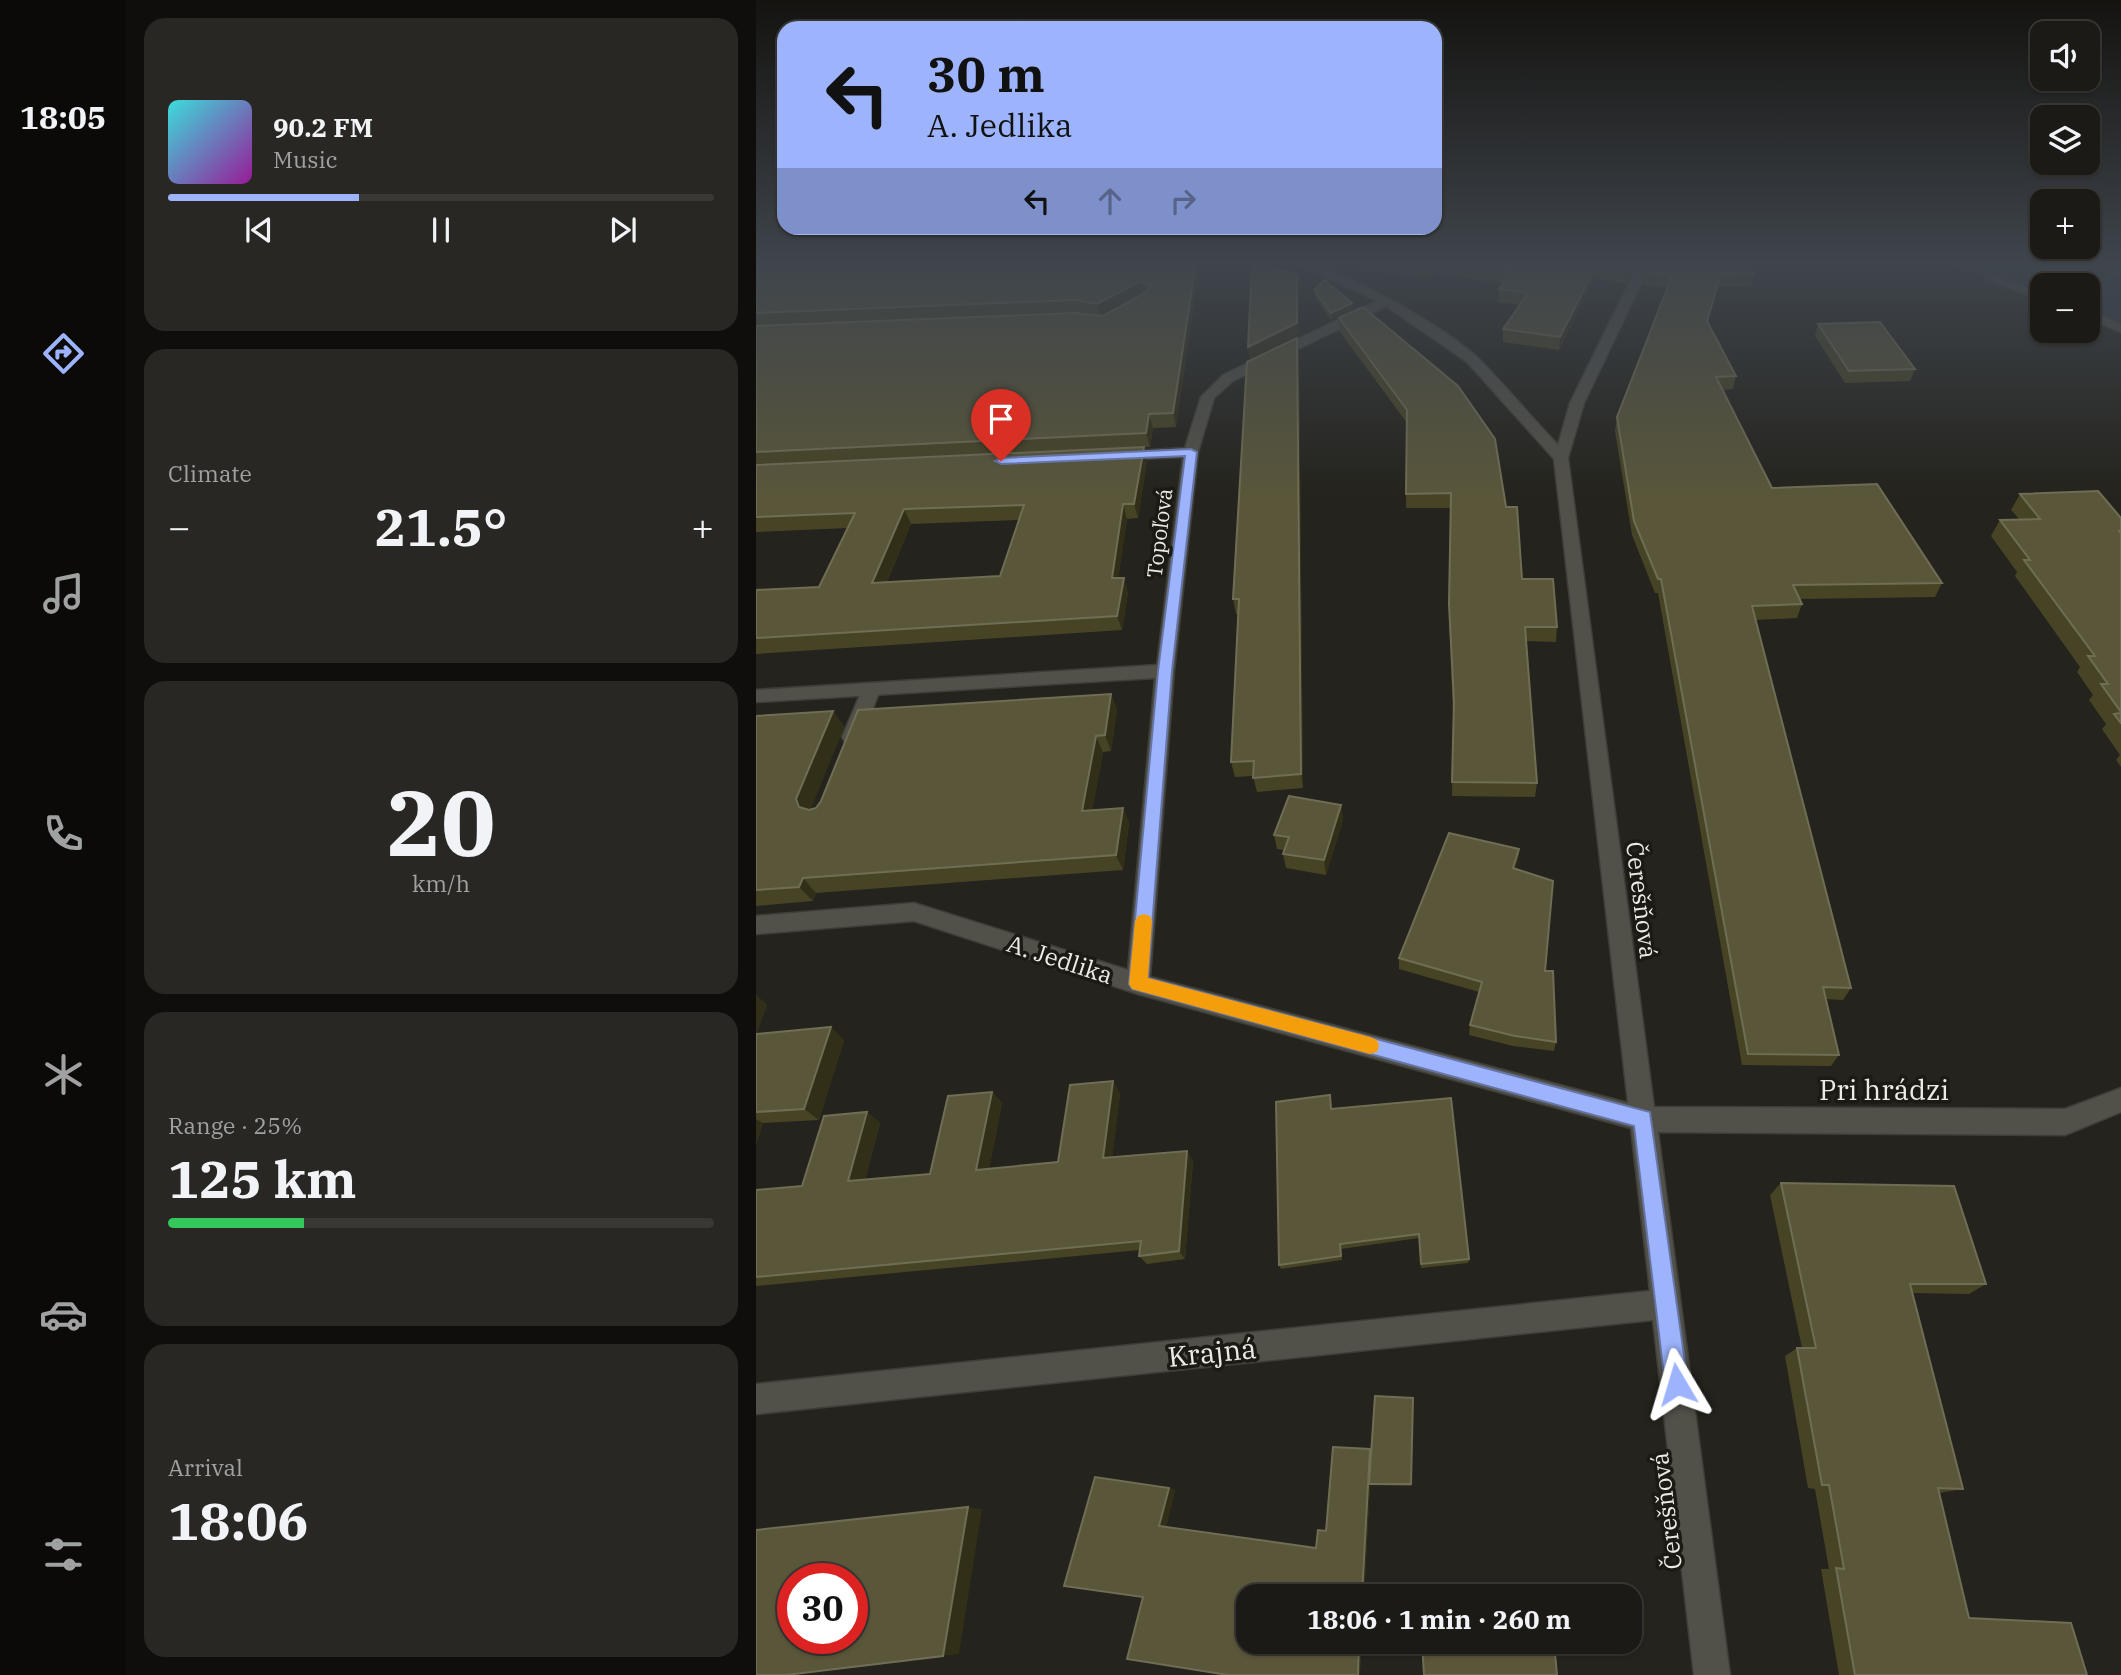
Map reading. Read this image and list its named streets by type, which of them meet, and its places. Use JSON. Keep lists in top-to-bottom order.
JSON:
{
  "streets": {
    "street": [
      "Topoľová",
      "Čerešňová",
      "A. Jedlika",
      "Pri hrádzi",
      "Krajná"
    ]
  },
  "crossings": [
    ["Topoľová", "A. Jedlika"],
    ["Čerešňová", "A. Jedlika"],
    ["Čerešňová", "Pri hrádzi"],
    ["Čerešňová", "Krajná"],
    ["A. Jedlika", "Pri hrádzi"]
  ],
  "page": {
    "tabs": "18:05",
    "map_buttons": ["+", "−"],
    "turn": ["30 m", "A. Jedlika"],
    "song": ["90.2 FM", "Music"],
    "tile": [
      "Climate",
      ["20", "km/h"],
      ["Range · 25%", "125 km"],
      ["Arrival", "18:06"]
    ],
    "heat": ["−", "21.5°", "+"],
    "limit": "30",
    "trip": "18:06 · 1 min · 260 m"
  }
}
